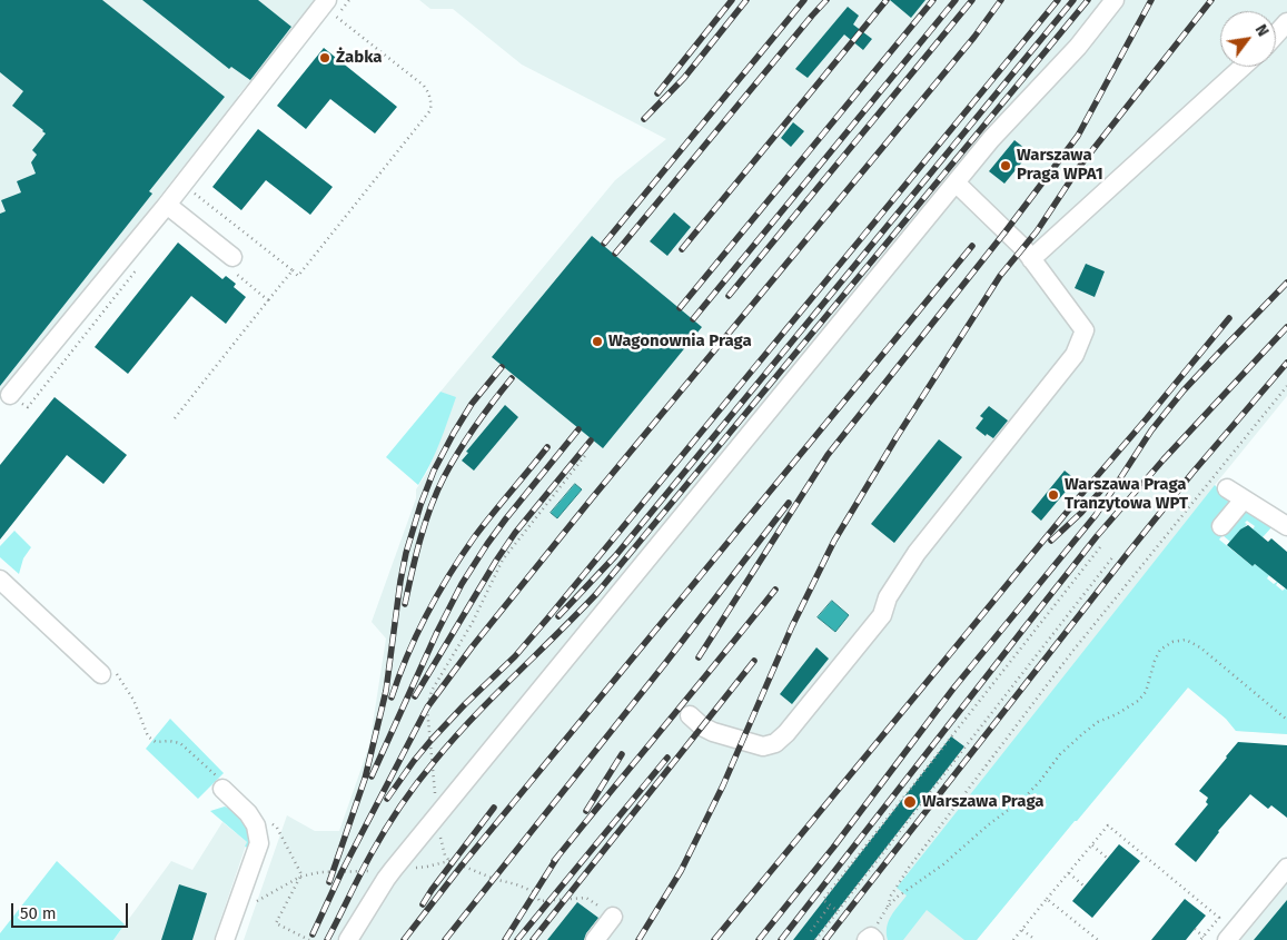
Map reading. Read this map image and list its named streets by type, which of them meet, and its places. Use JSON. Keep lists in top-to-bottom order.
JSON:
{
  "places": [
    "Żabka",
    "Warszawa Praga WPA1",
    "Wagonownia Praga",
    "Warszawa Praga Tranzytowa WPT",
    "Warszawa Praga"
  ],
  "scale_bar": "50 m",
  "north": "top right"
}
